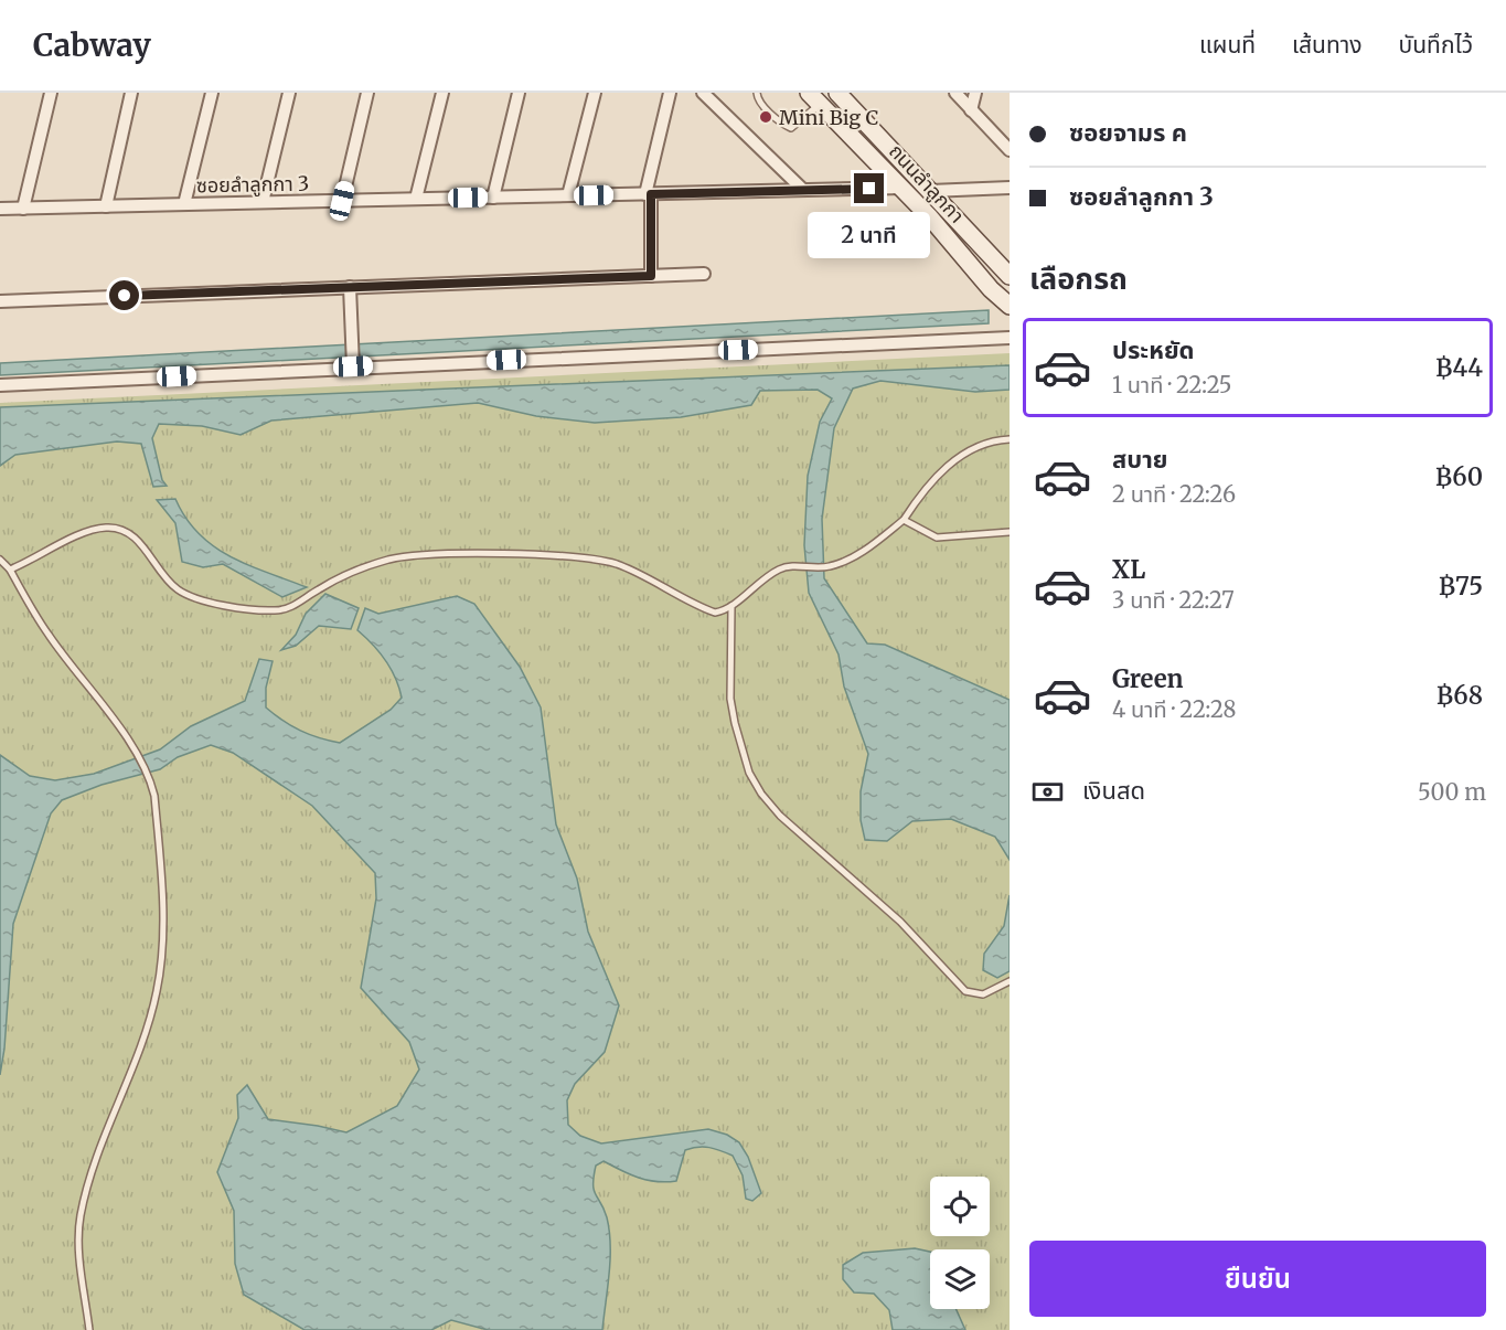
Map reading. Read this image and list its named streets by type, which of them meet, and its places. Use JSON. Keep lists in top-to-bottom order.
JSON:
{
  "streets": {
    "main road": ["ถนนลำลูกกา"],
    "street": ["ซอยลำลูกกา 3"]
  },
  "crossings": [
    ["ถนนลำลูกกา", "ซอยลำลูกกา 3"]
  ],
  "places": ["Mini Big C"],
  "page": {
    "header": "Cabway",
    "nav": ["แผนที่", "เส้นทาง", "บันทึกไว้"],
    "banner": ["ซอยจามร ค", "ซอยลำลูกกา 3"],
    "bubble": "2 นาที",
    "heading": "เลือกรถ",
    "list": [
      {
        "name": "ประหยัด",
        "note": "1 นาที · 22:25",
        "value": "฿44"
      },
      {
        "name": "สบาย",
        "note": "2 นาที · 22:26",
        "value": "฿60"
      },
      {
        "name": "XL",
        "note": "3 นาที · 22:27",
        "value": "฿75"
      },
      {
        "name": "Green",
        "note": "4 นาที · 22:28",
        "value": "฿68"
      }
    ],
    "pay": ["เงินสด", "500 m"],
    "buttons": "ยืนยัน"
  }
}
